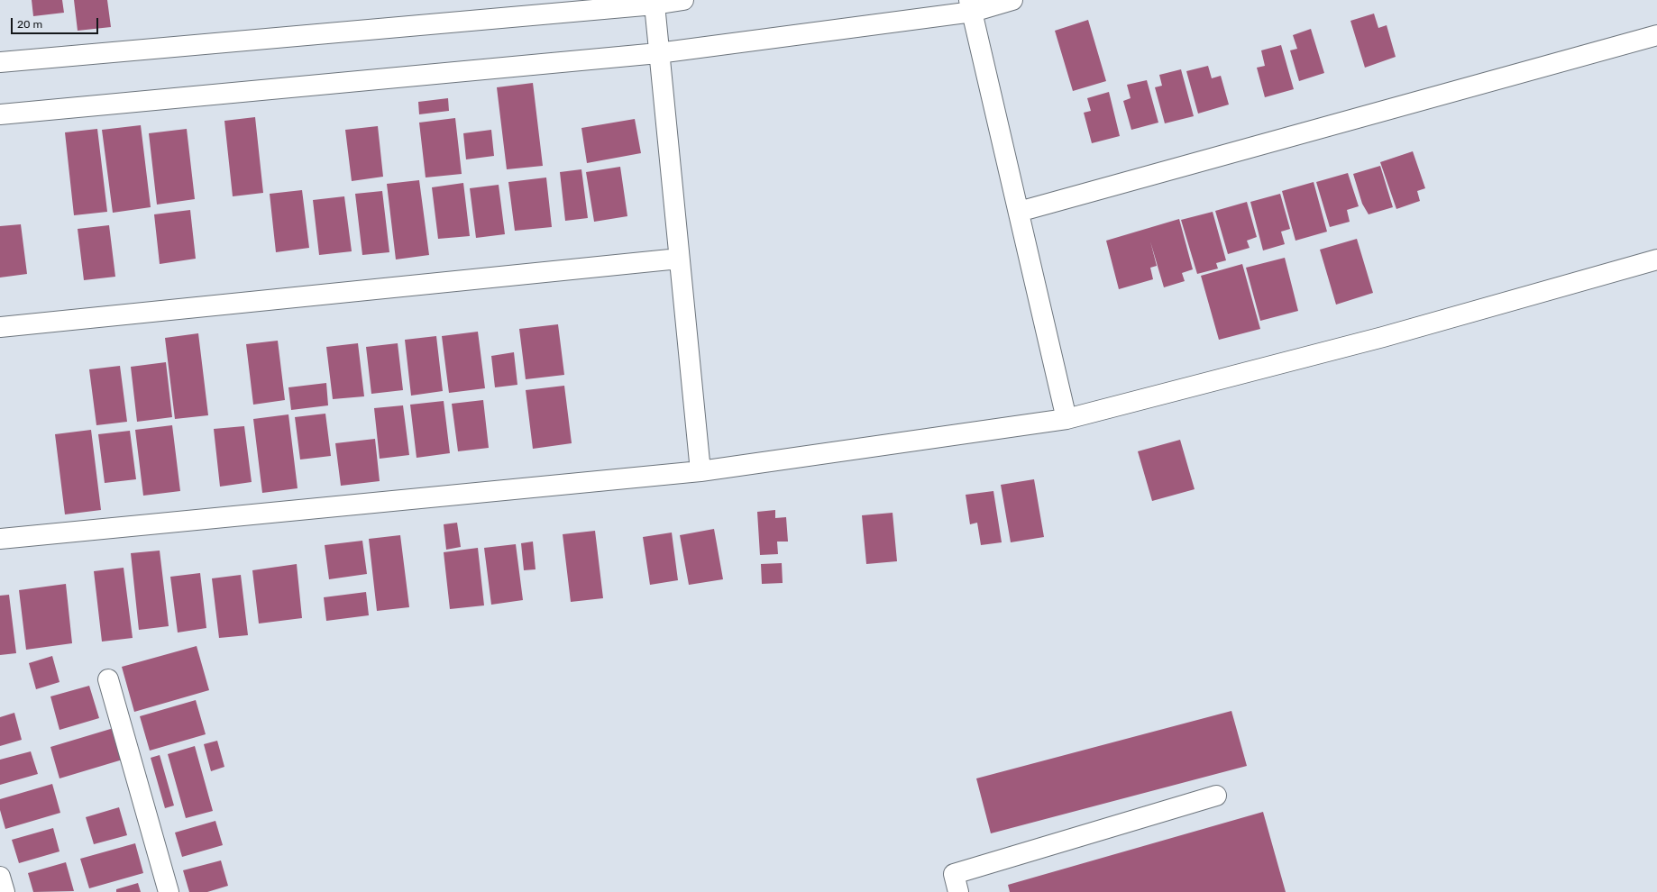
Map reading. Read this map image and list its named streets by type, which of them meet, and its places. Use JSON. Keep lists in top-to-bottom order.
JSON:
{
  "scale_bar": "20 m"
}
